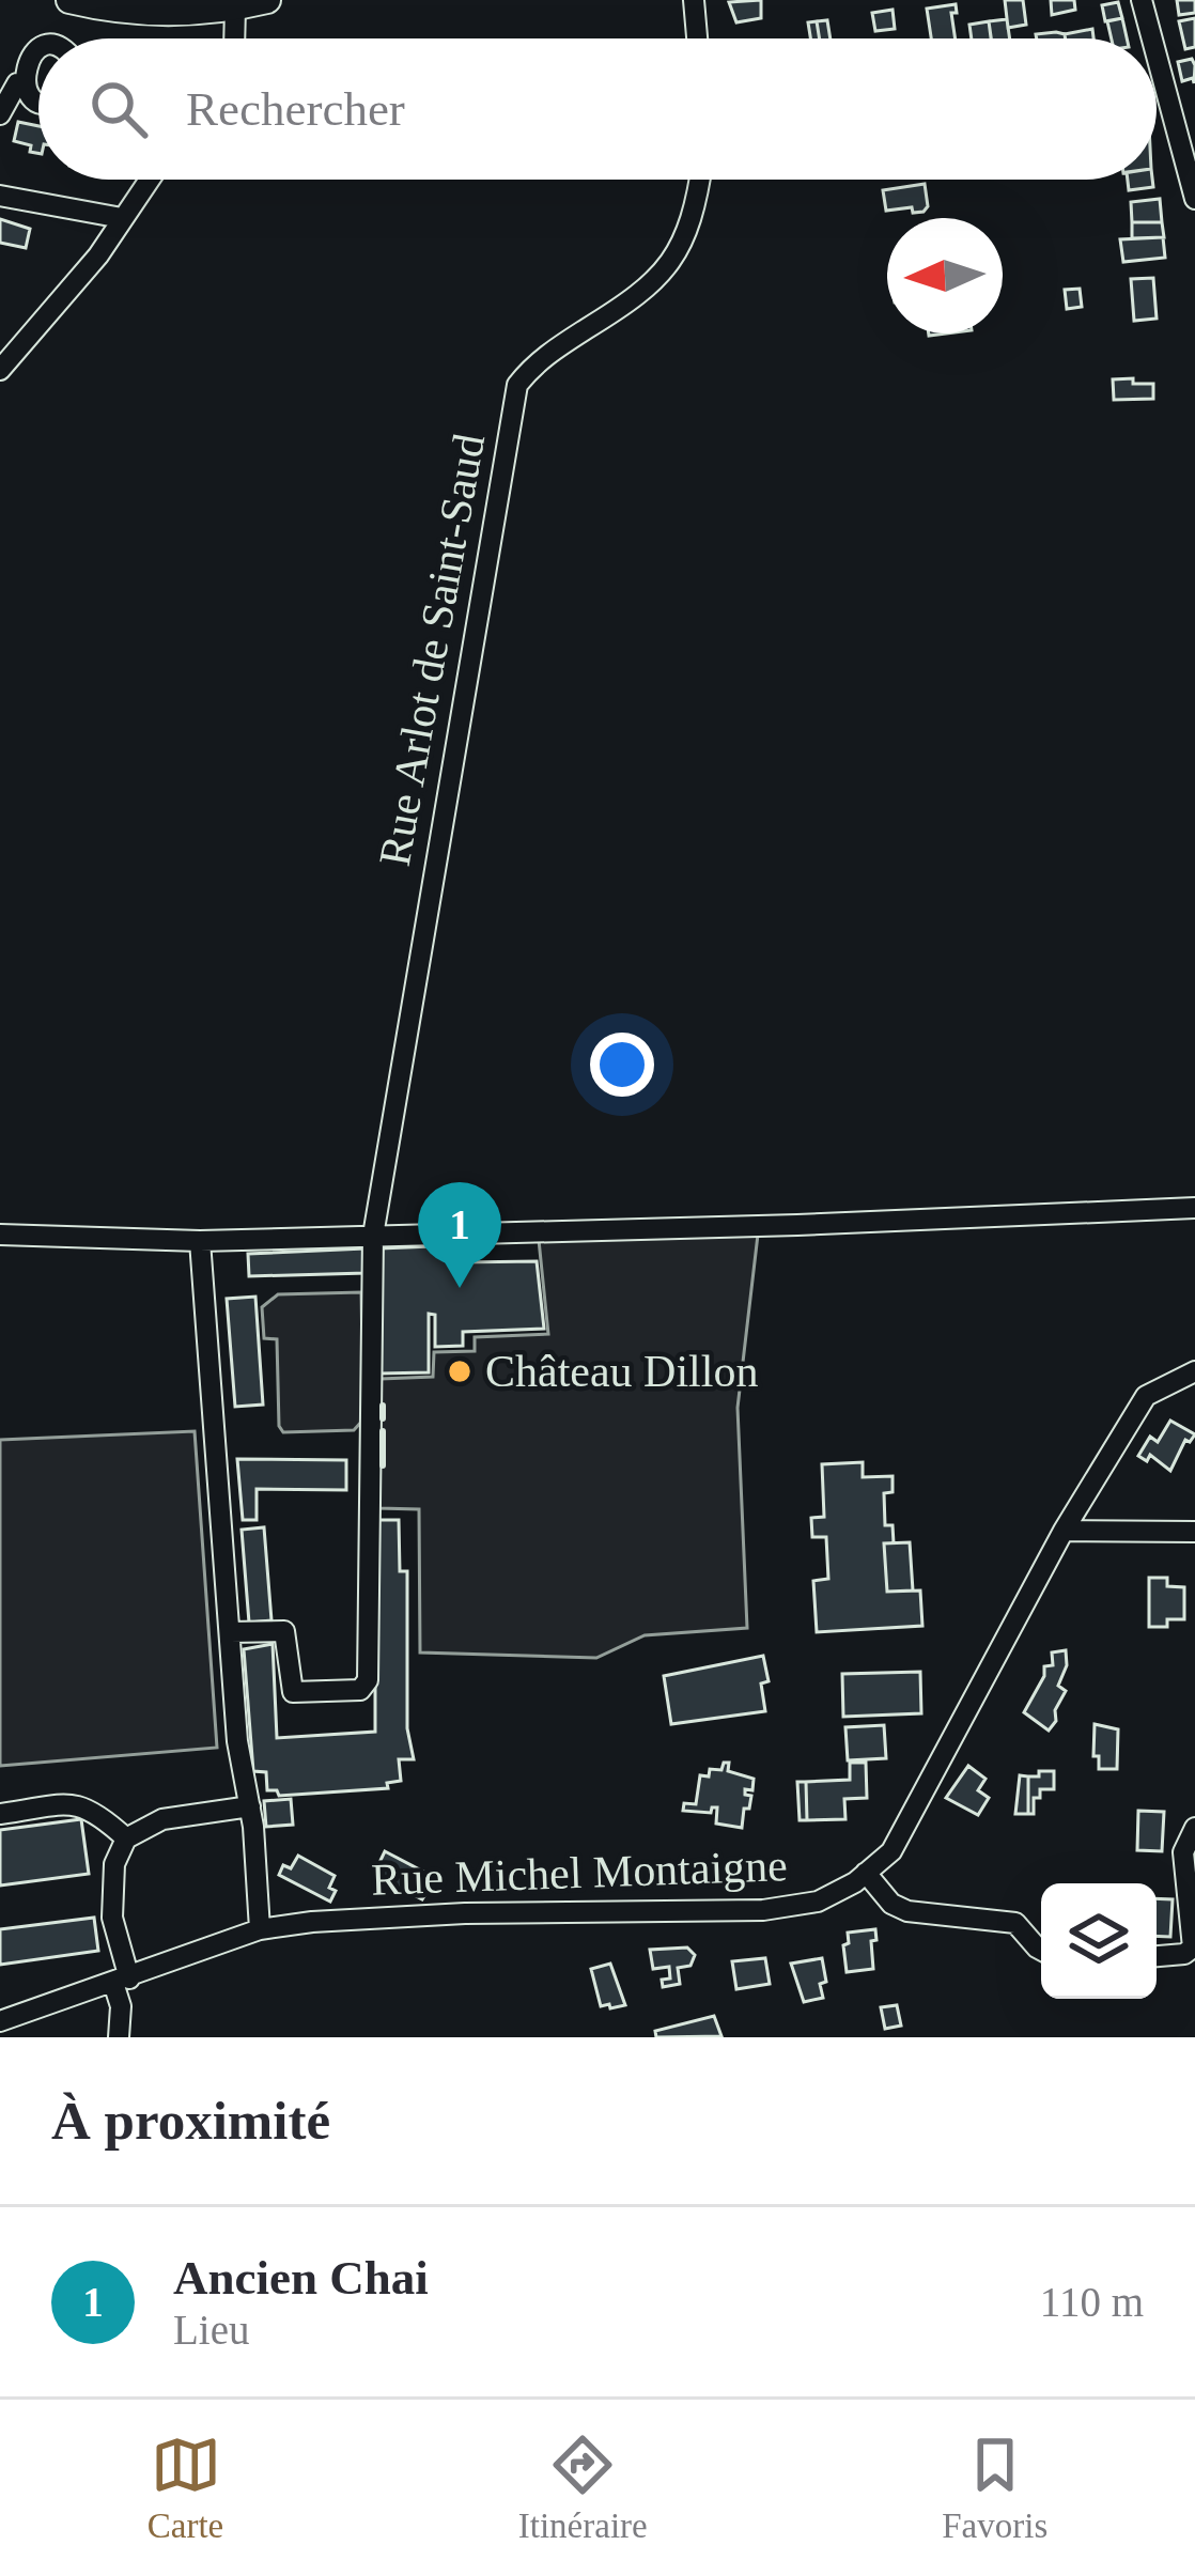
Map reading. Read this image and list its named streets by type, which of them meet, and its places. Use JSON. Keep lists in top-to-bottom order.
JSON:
{
  "streets": {
    "street": ["Rue Arlot de Saint-Saud", "Rue Michel Montaigne"]
  },
  "places": ["Château Dillon"],
  "north": "left",
  "page": {
    "search": "Rechercher",
    "pins": "1",
    "heading": "À proximité",
    "list": [
      {
        "mark": "1",
        "name": "Ancien Chai",
        "note": "Lieu",
        "value": "110 m"
      }
    ],
    "nav": ["Carte", "Itinéraire", "Favoris"]
  }
}
